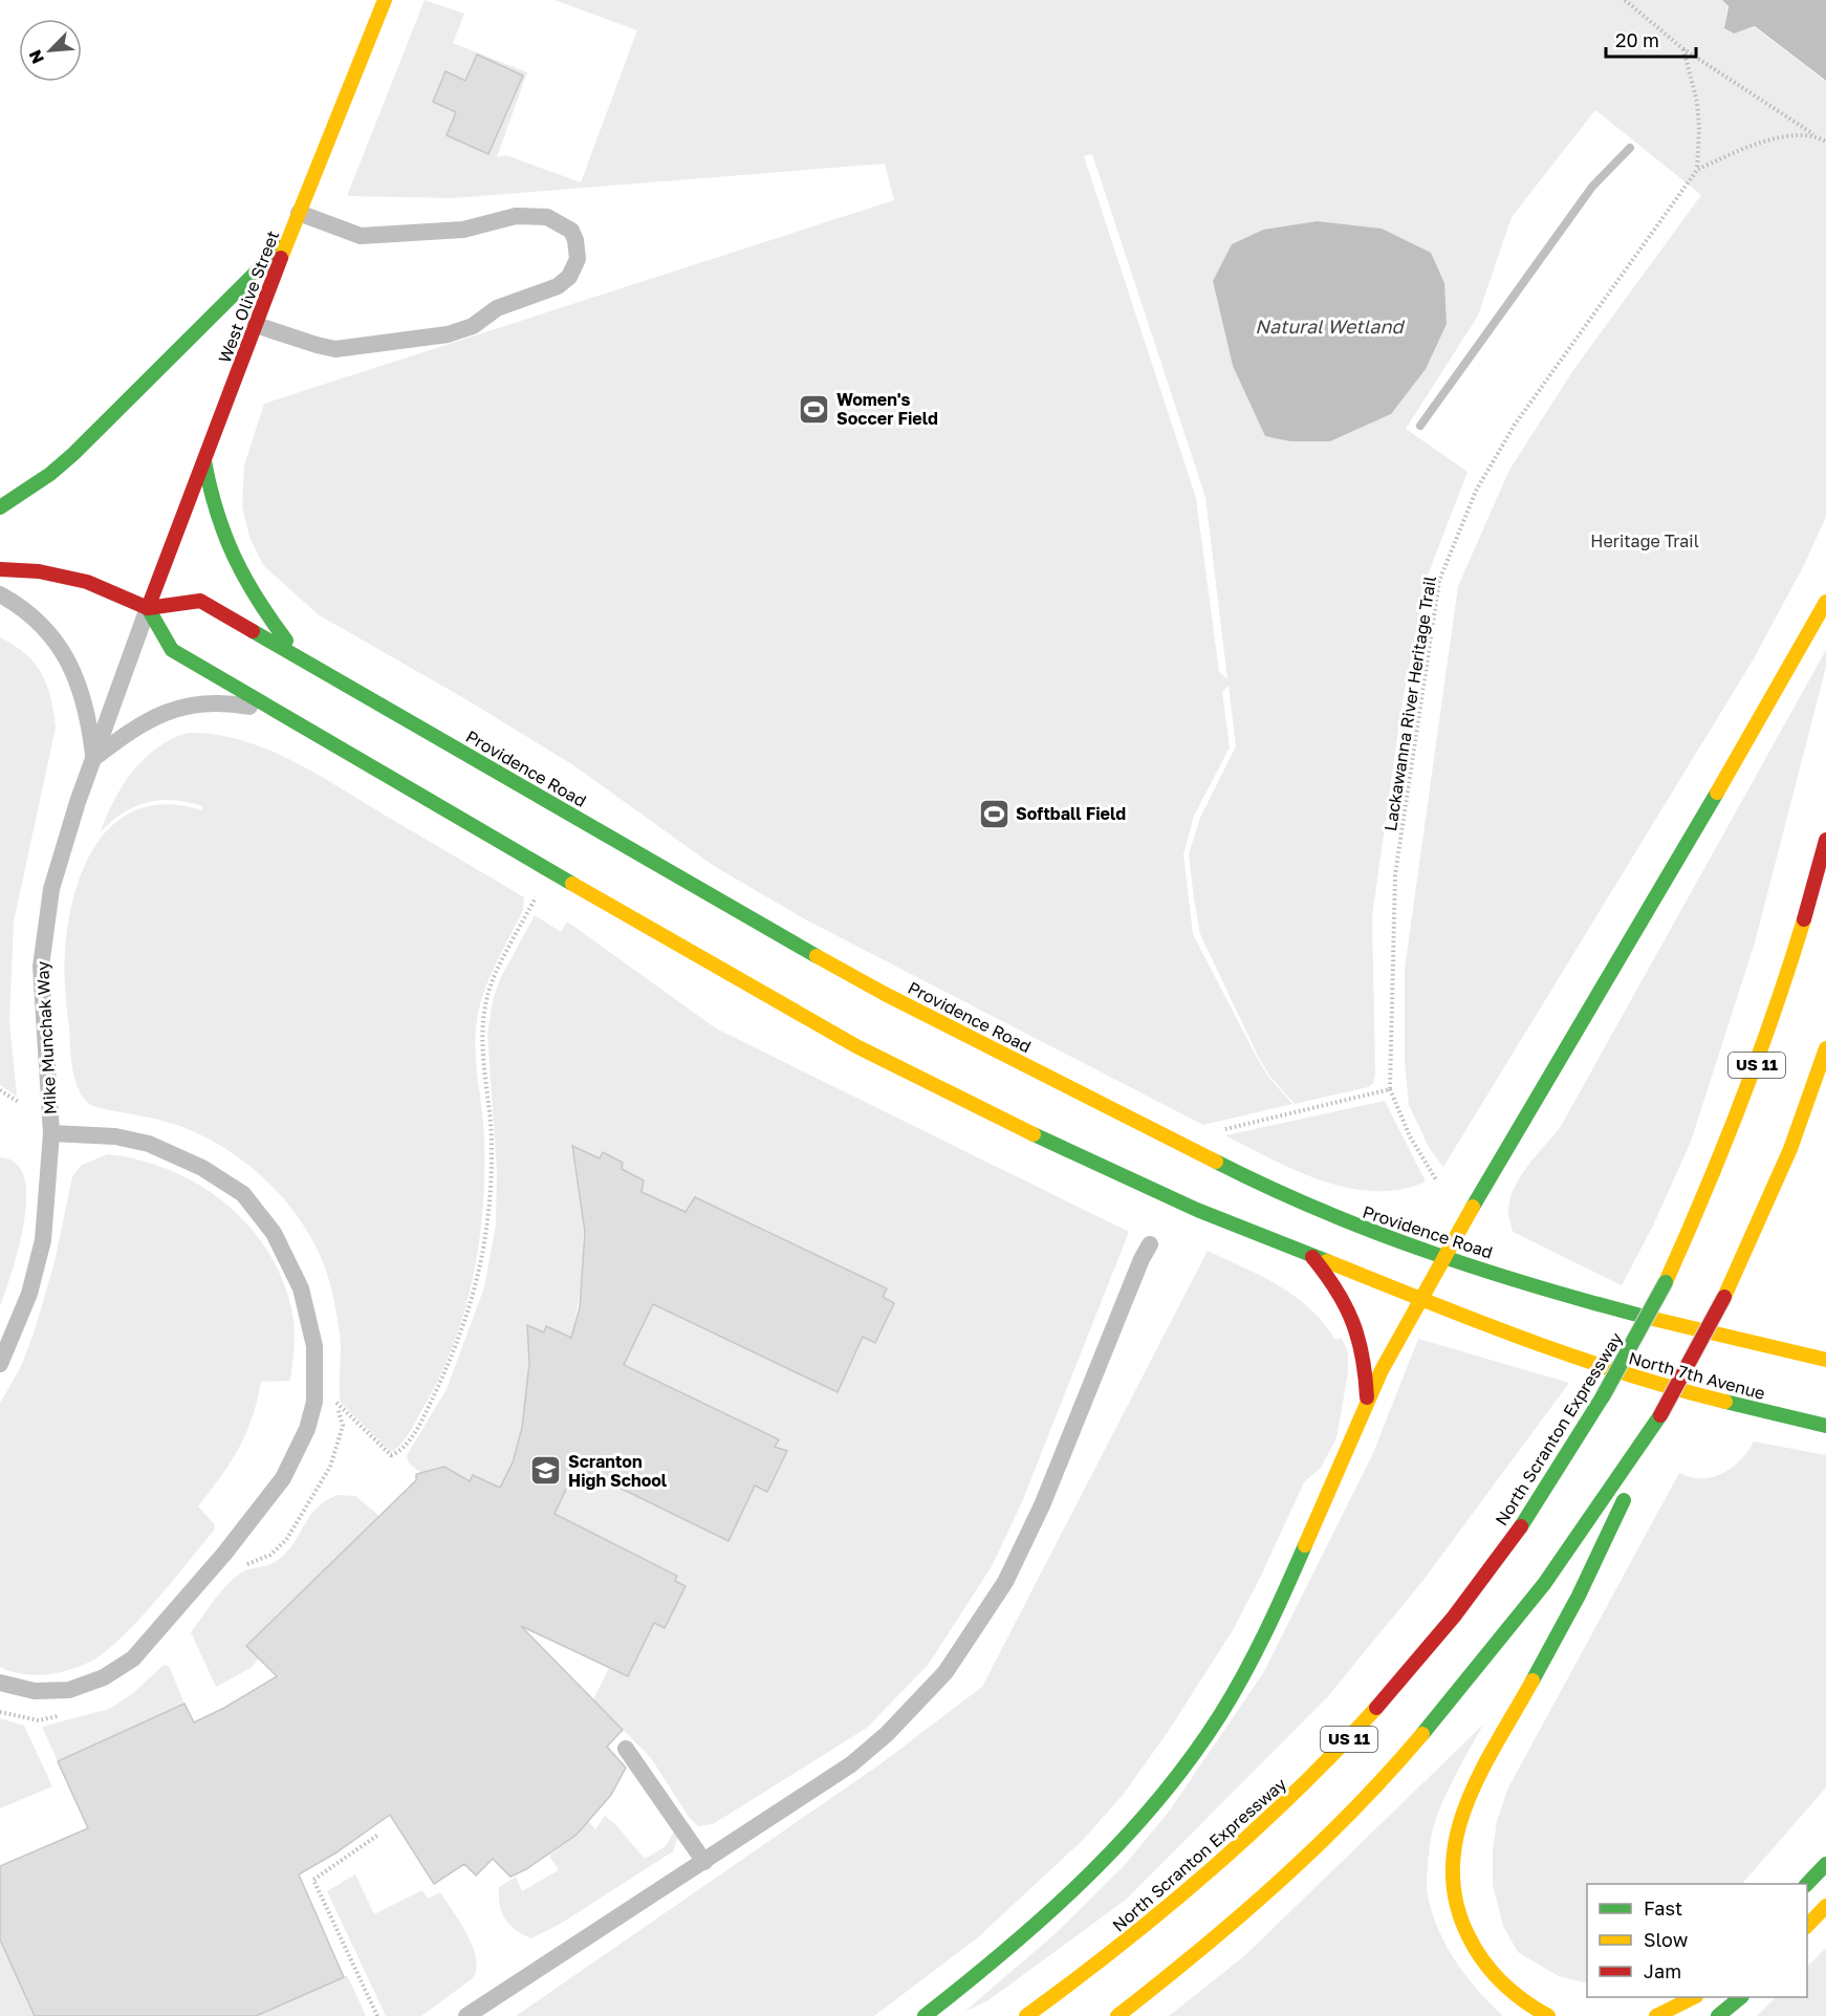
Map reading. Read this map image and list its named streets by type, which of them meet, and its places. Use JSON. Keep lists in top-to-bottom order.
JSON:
{
  "streets": {
    "main road": [
      "West Olive Street",
      "Providence Road",
      "US 11",
      "North 7th Avenue",
      "North Scranton Expressway"
    ],
    "lane": ["Mike Munchak Way"],
    "path": ["Lackawanna River Heritage Trail"]
  },
  "crossings": [
    ["West Olive Street", "Providence Road"],
    ["West Olive Street", "Mike Munchak Way"],
    ["Providence Road", "Mike Munchak Way"]
  ],
  "water": ["Natural Wetland"],
  "parks": ["Heritage Trail"],
  "places": {
    "sports": ["Women's Soccer Field", "Softball Field"],
    "school or university": ["Scranton High School"]
  },
  "legend": ["Fast", "Slow", "Jam"],
  "scale_bar": "20 m",
  "north": "bottom left"
}
